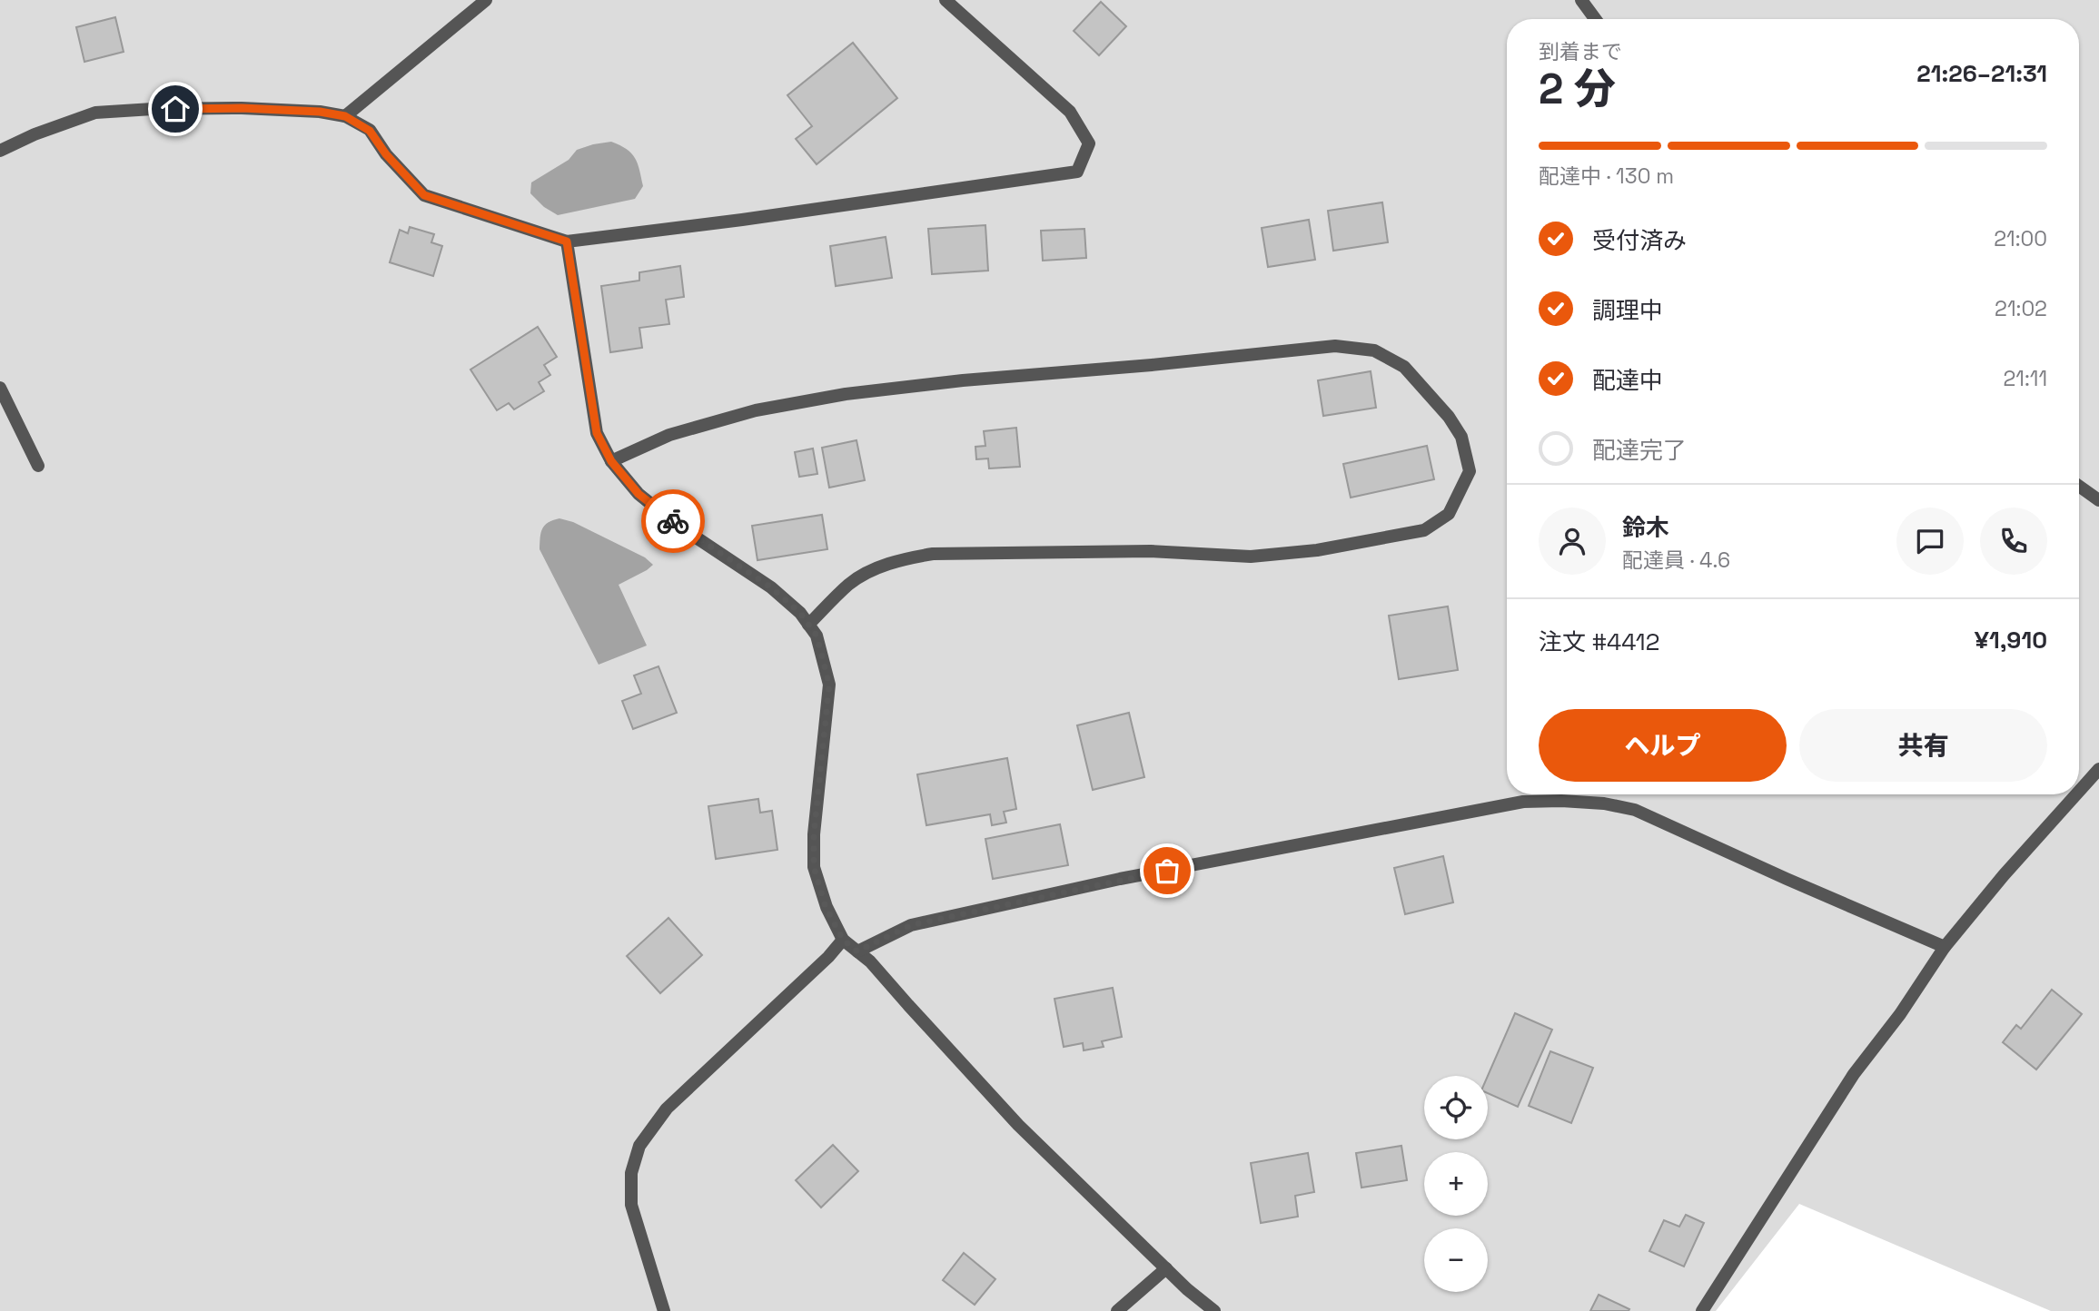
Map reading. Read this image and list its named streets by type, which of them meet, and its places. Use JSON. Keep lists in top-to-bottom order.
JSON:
{
  "page": {
    "heading": ["2 分", "到着まで", "21:26–21:31"],
    "panel": [
      "鈴木",
      "配達員 · 4.6",
      "注文 #4412",
      "¥1,910"
    ],
    "bar": "配達中 · 130 m",
    "list": [
      ["受付済み", "21:00"],
      ["調理中", "21:02"],
      ["配達中", "21:11"],
      "配達完了"
    ],
    "buttons": ["ヘルプ", "共有"],
    "map_buttons": ["+", "−"]
  }
}
